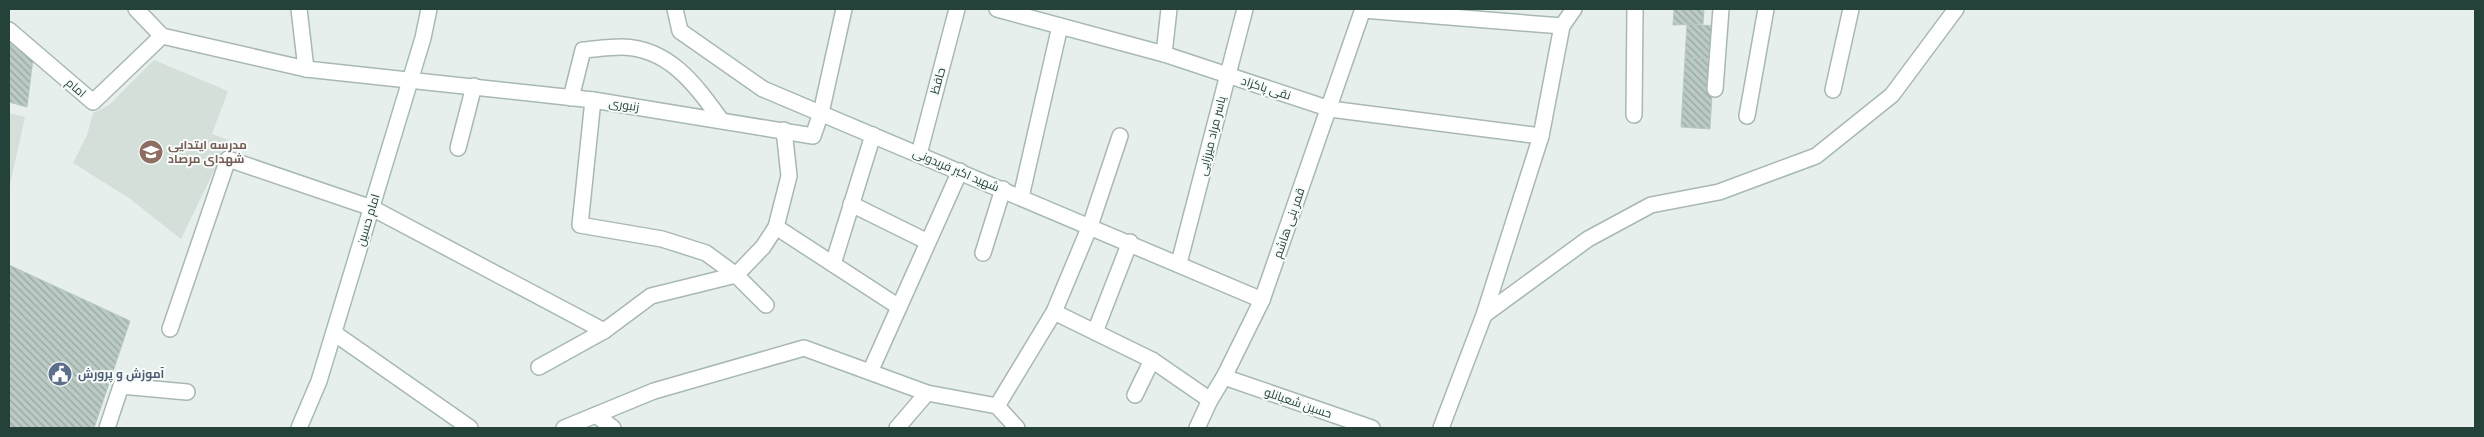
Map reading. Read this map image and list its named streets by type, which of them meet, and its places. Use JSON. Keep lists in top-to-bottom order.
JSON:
{
  "streets": {
    "street": [
      "حافظ",
      "امام",
      "نقی پاکزاد",
      "زنبوری",
      "یاسر مراد میرزایی",
      "شهید اکبر فریدونی",
      "امام حسین",
      "قمر بنی هاشم",
      "حسین شعبانلو"
    ]
  },
  "crossings": [
    ["حافظ", "شهید اکبر فریدونی"],
    ["امام", "زنبوری"],
    ["نقی پاکزاد", "یاسر مراد میرزایی"],
    ["نقی پاکزاد", "قمر بنی هاشم"],
    ["زنبوری", "شهید اکبر فریدونی"],
    ["زنبوری", "امام حسین"],
    ["یاسر مراد میرزایی", "شهید اکبر فریدونی"],
    ["شهید اکبر فریدونی", "قمر بنی هاشم"],
    ["قمر بنی هاشم", "حسین شعبانلو"]
  ],
  "places": {
    "school or university": ["مدرسه ایتدایی شهدای مرصاد"],
    "public building": ["آموزش و پرورش"]
  }
}
